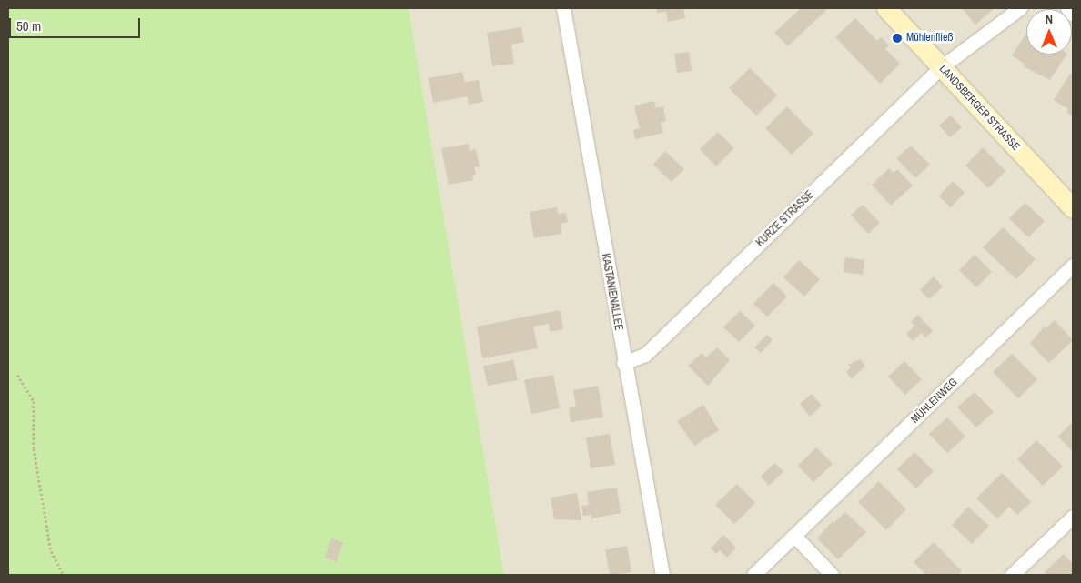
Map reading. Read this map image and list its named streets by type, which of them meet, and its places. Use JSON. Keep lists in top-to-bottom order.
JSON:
{
  "streets": {
    "main road": ["LANDSBERGER STRASSE"],
    "street": ["KURZE STRASSE", "KASTANIENALLEE", "MÜHLENWEG"]
  },
  "crossings": [
    ["LANDSBERGER STRASSE", "KURZE STRASSE"],
    ["KURZE STRASSE", "KASTANIENALLEE"]
  ],
  "places": ["Mühlenfließ"],
  "scale_bar": "50 m",
  "north": "top"
}
